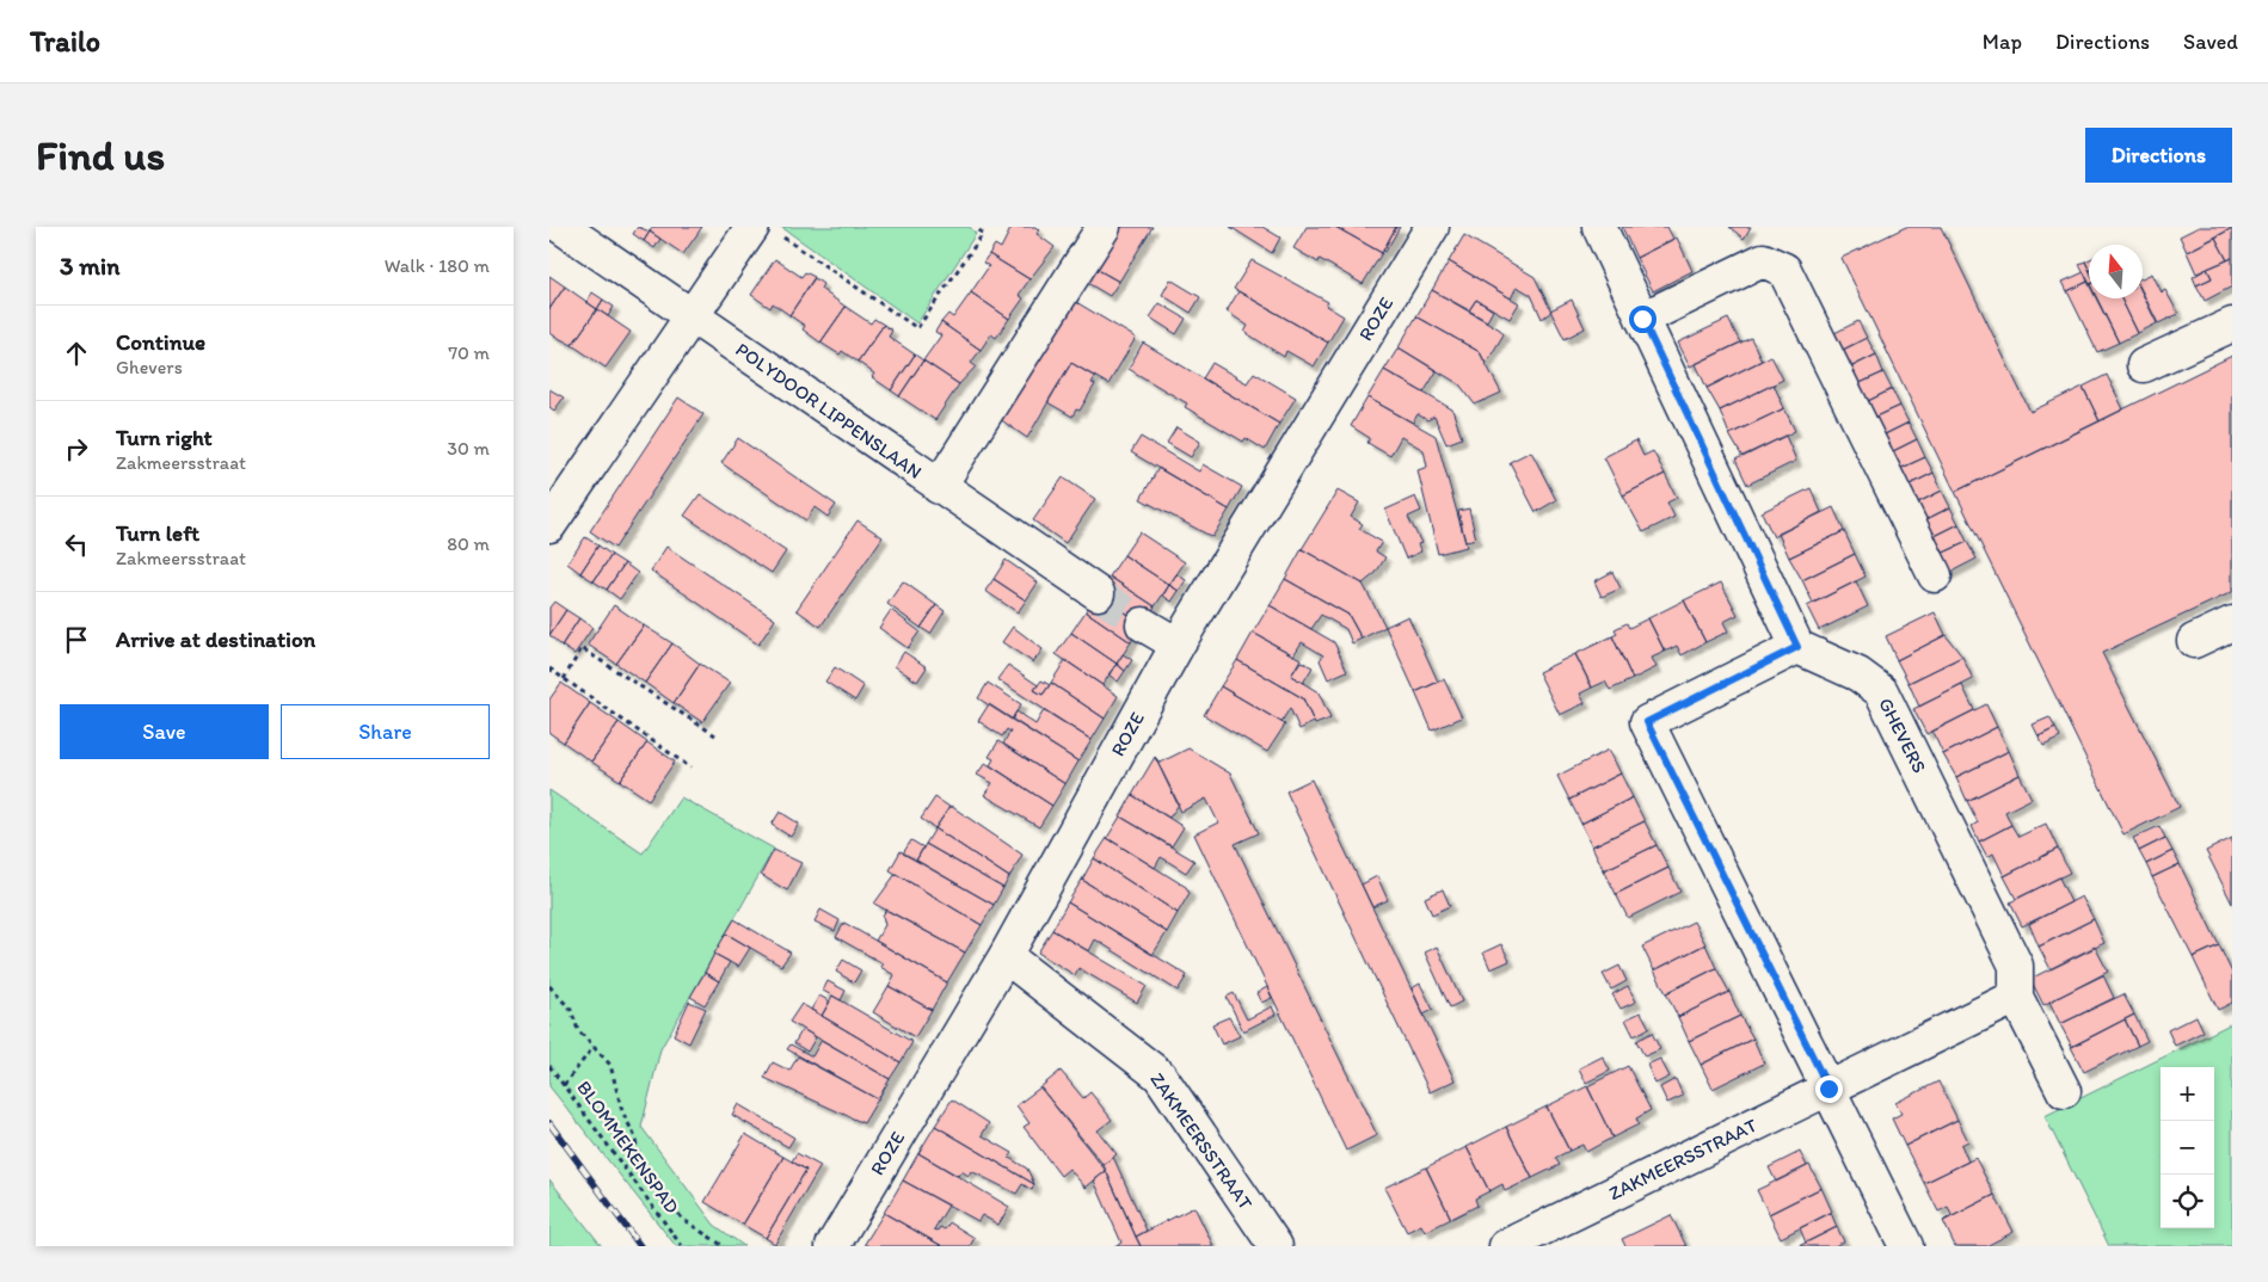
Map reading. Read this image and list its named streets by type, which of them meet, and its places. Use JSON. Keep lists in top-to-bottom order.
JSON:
{
  "streets": {
    "street": [
      "ROZE",
      "POLYDOOR LIPPENSLAAN",
      "GHEVERS",
      "ZAKMEERSSTRAAT"
    ],
    "path": ["BLOMMEKENSPAD"]
  },
  "crossings": [
    ["ROZE", "ZAKMEERSSTRAAT"],
    ["GHEVERS", "ZAKMEERSSTRAAT"]
  ],
  "north": "top",
  "page": {
    "header": "Trailo",
    "nav": ["Map", "Directions", "Saved"],
    "buttons": [
      "Directions",
      ["Save", "Share"]
    ],
    "title": "Find us",
    "heading": ["3 min", "Walk · 180 m"],
    "list": [
      ["Continue", "Ghevers", "70 m"],
      ["Turn right", "Zakmeersstraat", "30 m"],
      ["Turn left", "Zakmeersstraat", "80 m"],
      "Arrive at destination"
    ],
    "map_buttons": ["+", "−"]
  }
}
